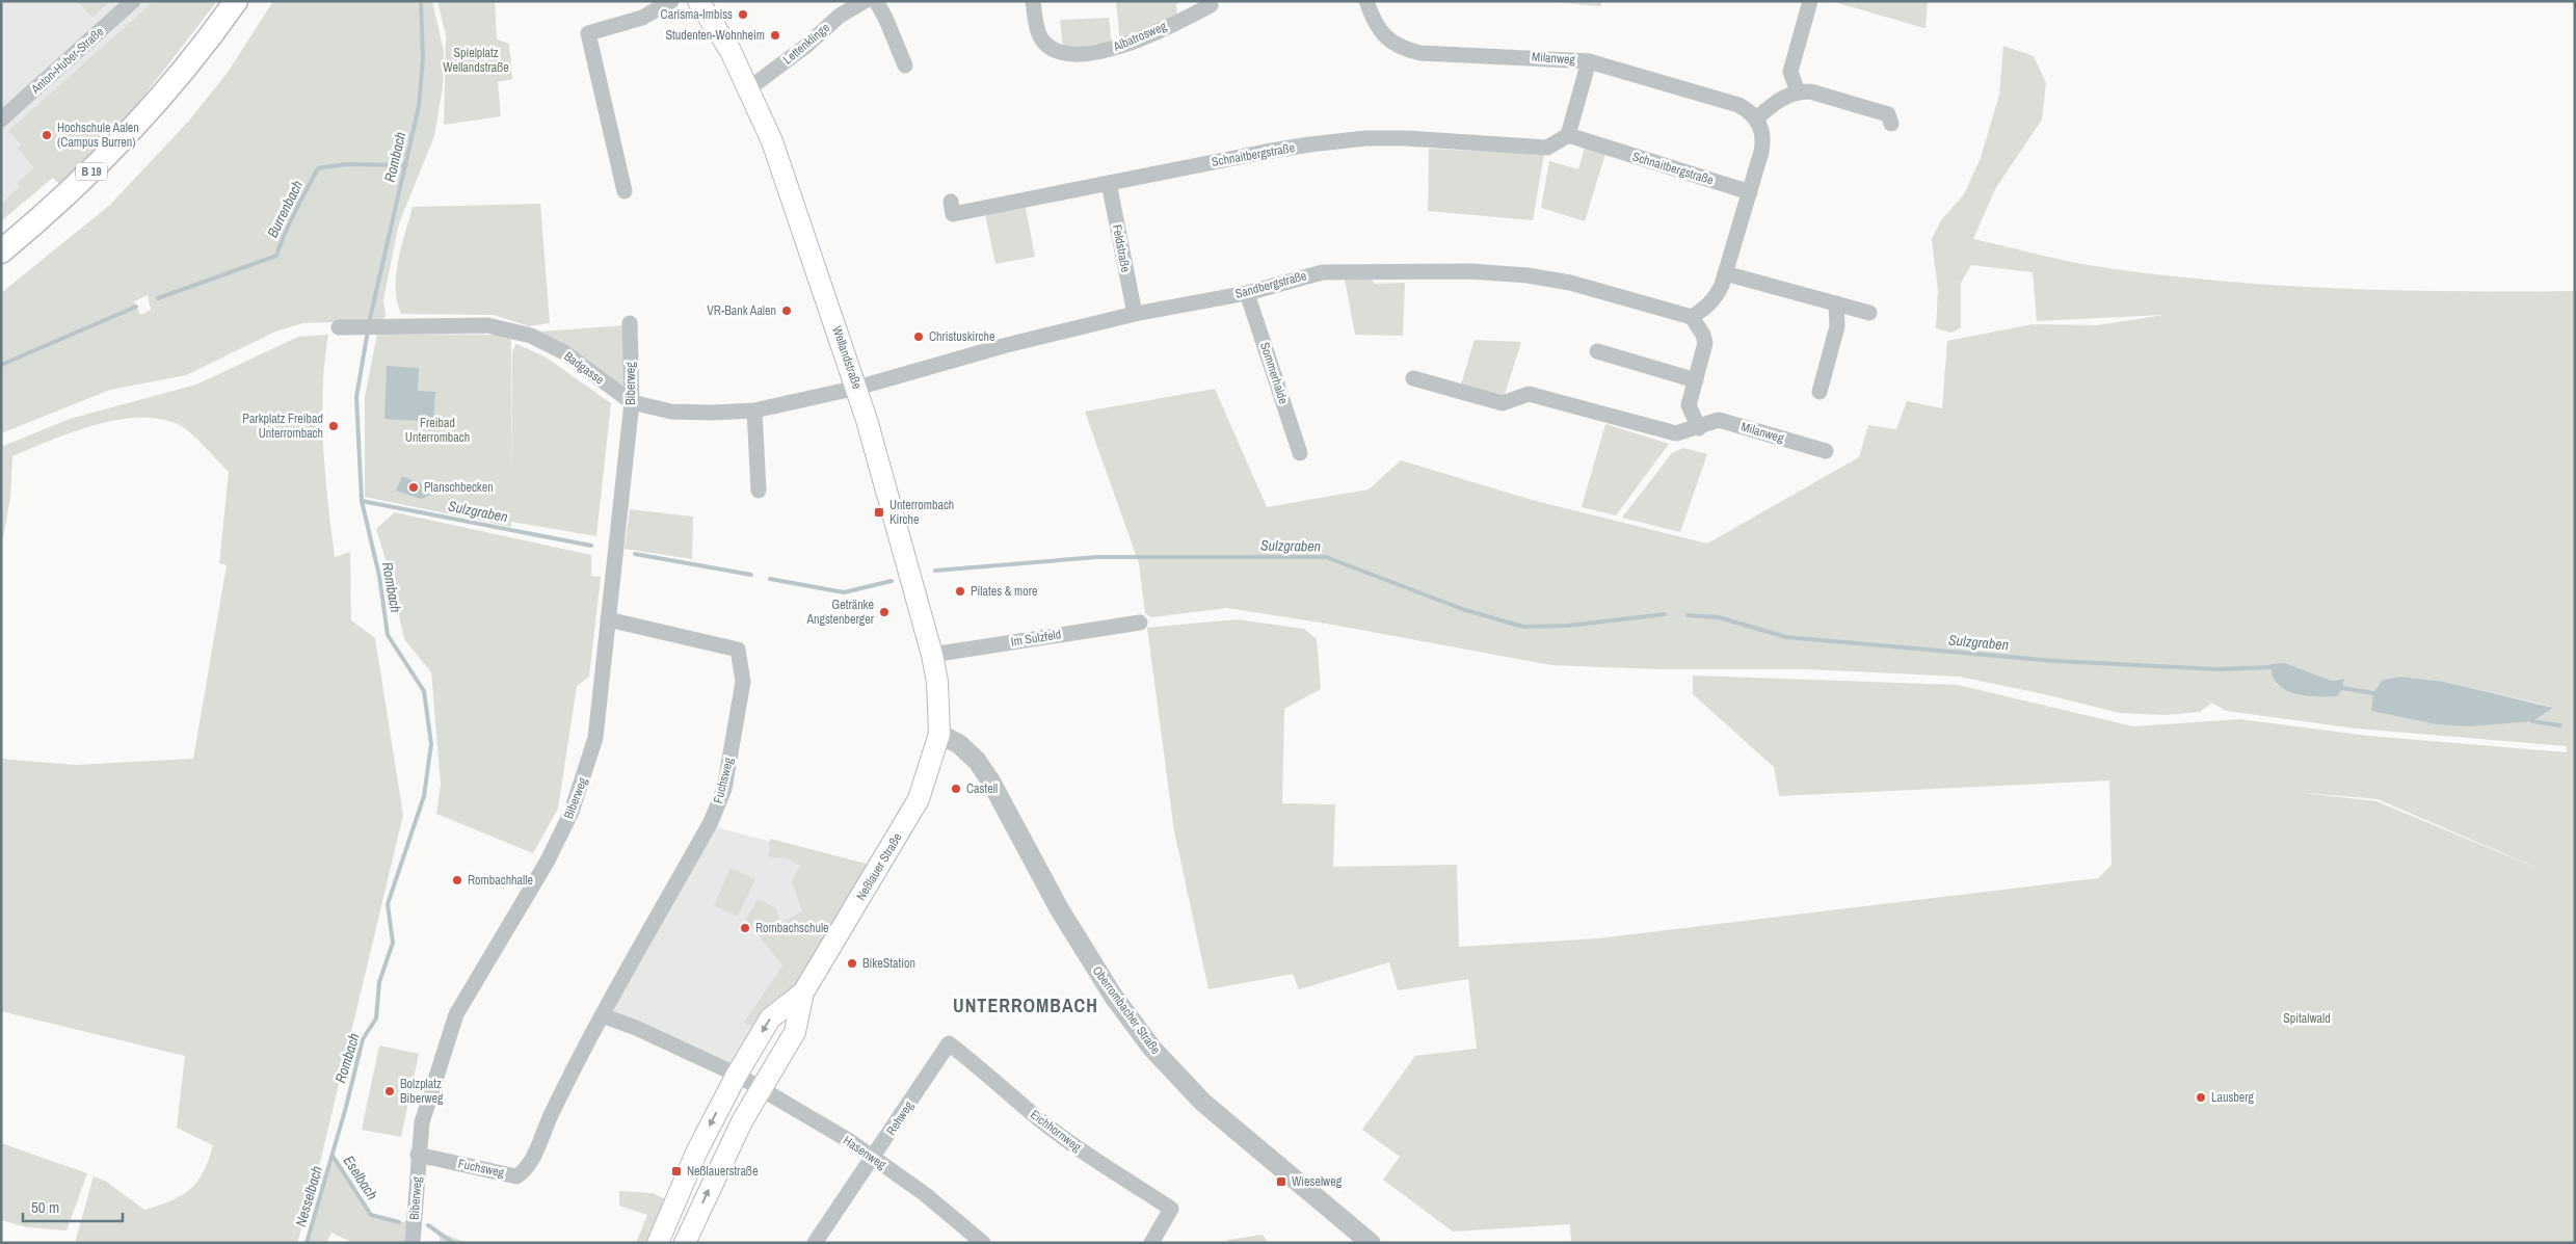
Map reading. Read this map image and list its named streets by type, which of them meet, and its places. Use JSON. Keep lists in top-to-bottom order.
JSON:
{
  "streets": {
    "main road": ["B 19", "Wellandstraße", "Neßlauer Straße"],
    "street": [
      "Albatrosweg",
      "Lettenklinge",
      "Milanweg",
      "Anton-Huber-Straße",
      "Schnaitbergstraße",
      "Feldstraße",
      "Sandbergstraße",
      "Badgasse",
      "Sommerhalde",
      "Biberweg",
      "Im Sulzfeld",
      "Fuchsweg",
      "Oberrombacher Straße",
      "Rehweg",
      "Eichhornweg",
      "Hasenweg"
    ]
  },
  "crossings": [
    ["Lettenklinge", "Wellandstraße"],
    ["Schnaitbergstraße", "Feldstraße"],
    ["Feldstraße", "Sandbergstraße"],
    ["Sandbergstraße", "Wellandstraße"],
    ["Sandbergstraße", "Badgasse"],
    ["Sandbergstraße", "Sommerhalde"],
    ["Wellandstraße", "Badgasse"],
    ["Wellandstraße", "Im Sulzfeld"],
    ["Wellandstraße", "Neßlauer Straße"],
    ["Wellandstraße", "Oberrombacher Straße"],
    ["Badgasse", "Biberweg"],
    ["Biberweg", "Fuchsweg"],
    ["Neßlauer Straße", "Oberrombacher Straße"],
    ["Neßlauer Straße", "Hasenweg"],
    ["Rehweg", "Eichhornweg"],
    ["Rehweg", "Hasenweg"]
  ],
  "districts": ["UNTERROMBACH"],
  "water": [
    "Rombach",
    "Burrenbach",
    "Sulzgraben",
    "Eselbach",
    "Nesselbach"
  ],
  "parks": ["Spielplatz Wellandstraße", "Freibad Unterrombach", "Spitalwald"],
  "places": {
    "other": [
      "Carisma-Imbiss",
      "Studenten-Wohnheim",
      "Hochschule Aalen (Campus Burren)",
      "VR-Bank Aalen",
      "Christuskirche",
      "Parkplatz Freibad Unterrombach",
      "Planschbecken",
      "Pilates & more",
      "Getränke Angstenberger",
      "Castell",
      "Rombachhalle",
      "Rombachschule",
      "BikeStation",
      "Bolzplatz Biberweg",
      "Lausberg"
    ],
    "transit": ["Unterrombach Kirche", "Neßlauerstraße", "Wieselweg"]
  },
  "scale_bar": "50 m"
}
